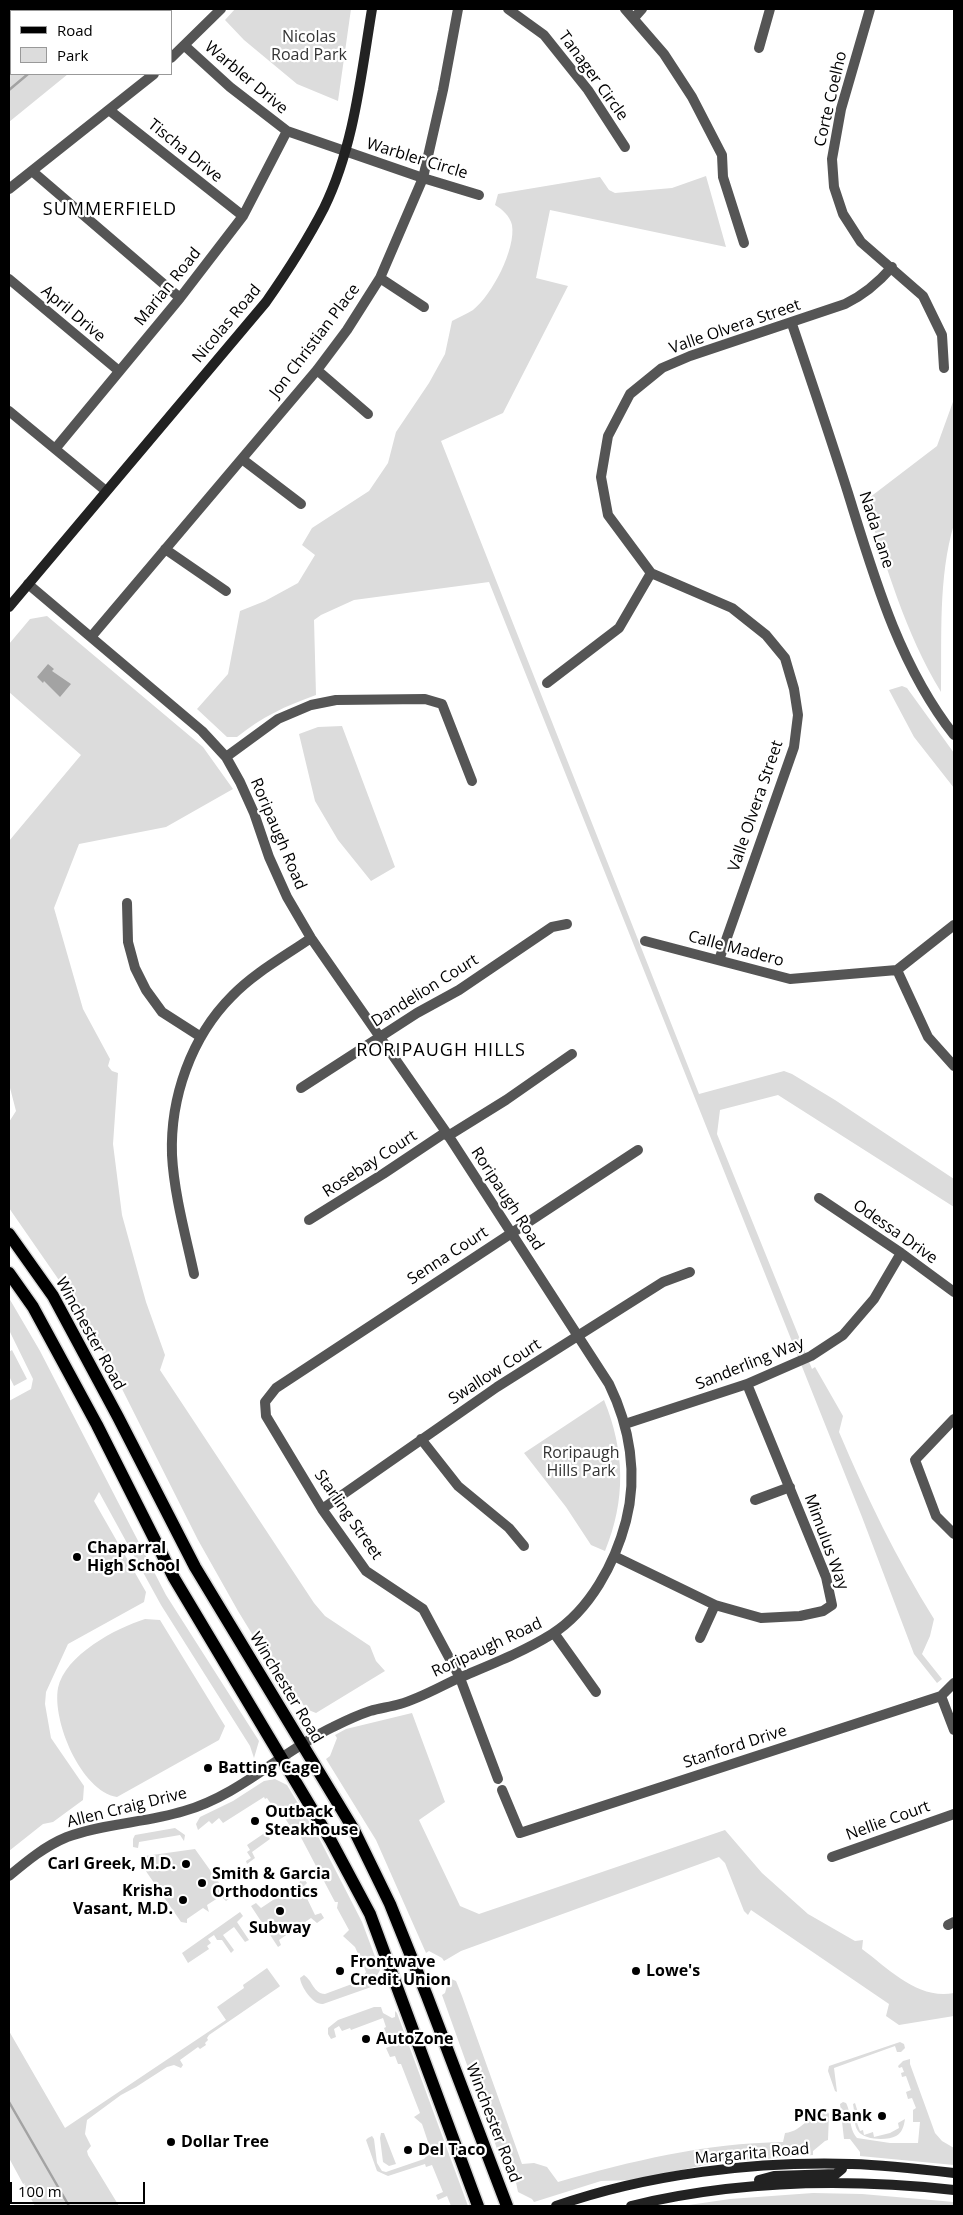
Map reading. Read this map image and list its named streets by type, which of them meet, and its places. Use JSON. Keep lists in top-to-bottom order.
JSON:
{
  "streets": {
    "main road": ["Nicolas Road", "Winchester Road", "Margarita Road"],
    "street": [
      "Tanager Circle",
      "Warbler Drive",
      "Corte Coelho",
      "Tischa Drive",
      "Warbler Circle",
      "Marian Road",
      "April Drive",
      "Valle Olvera Street",
      "Jon Christian Place",
      "Nada Lane",
      "Roripaugh Road",
      "Calle Madero",
      "Dandelion Court",
      "Rosebay Court",
      "Odessa Drive",
      "Senna Court",
      "Sanderling Way",
      "Swallow Court",
      "Starling Street",
      "Mimulus Way",
      "Stanford Drive",
      "Allen Craig Drive",
      "Nellie Court"
    ]
  },
  "crossings": [
    ["Warbler Drive", "Warbler Circle"],
    ["Warbler Drive", "Marian Road"],
    ["Warbler Drive", "Nicolas Road"],
    ["Corte Coelho", "Valle Olvera Street"],
    ["Tischa Drive", "Marian Road"],
    ["Warbler Circle", "Nicolas Road"],
    ["Warbler Circle", "Jon Christian Place"],
    ["Marian Road", "April Drive"],
    ["Nicolas Road", "Roripaugh Road"],
    ["Valle Olvera Street", "Nada Lane"],
    ["Valle Olvera Street", "Calle Madero"],
    ["Jon Christian Place", "Roripaugh Road"],
    ["Roripaugh Road", "Dandelion Court"],
    ["Roripaugh Road", "Rosebay Court"],
    ["Roripaugh Road", "Senna Court"],
    ["Roripaugh Road", "Winchester Road"],
    ["Roripaugh Road", "Sanderling Way"],
    ["Roripaugh Road", "Swallow Court"],
    ["Roripaugh Road", "Starling Street"],
    ["Roripaugh Road", "Mimulus Way"],
    ["Roripaugh Road", "Allen Craig Drive"],
    ["Odessa Drive", "Sanderling Way"],
    ["Senna Court", "Starling Street"],
    ["Sanderling Way", "Mimulus Way"],
    ["Swallow Court", "Starling Street"]
  ],
  "districts": ["SUMMERFIELD", "RORIPAUGH HILLS"],
  "parks": ["Nicolas Road Park", "Roripaugh Hills Park"],
  "places": [
    "Chaparral High School",
    "Batting Cage",
    "Outback Steakhouse",
    "Carl Greek, M.D.",
    "Smith & Garcia Orthodontics",
    "Krisha Vasant, M.D.",
    "Subway",
    "Frontwave Credit Union",
    "Lowe's",
    "AutoZone",
    "PNC Bank",
    "Dollar Tree",
    "Del Taco"
  ],
  "legend": ["Road", "Park"],
  "scale_bar": "100 m"
}
